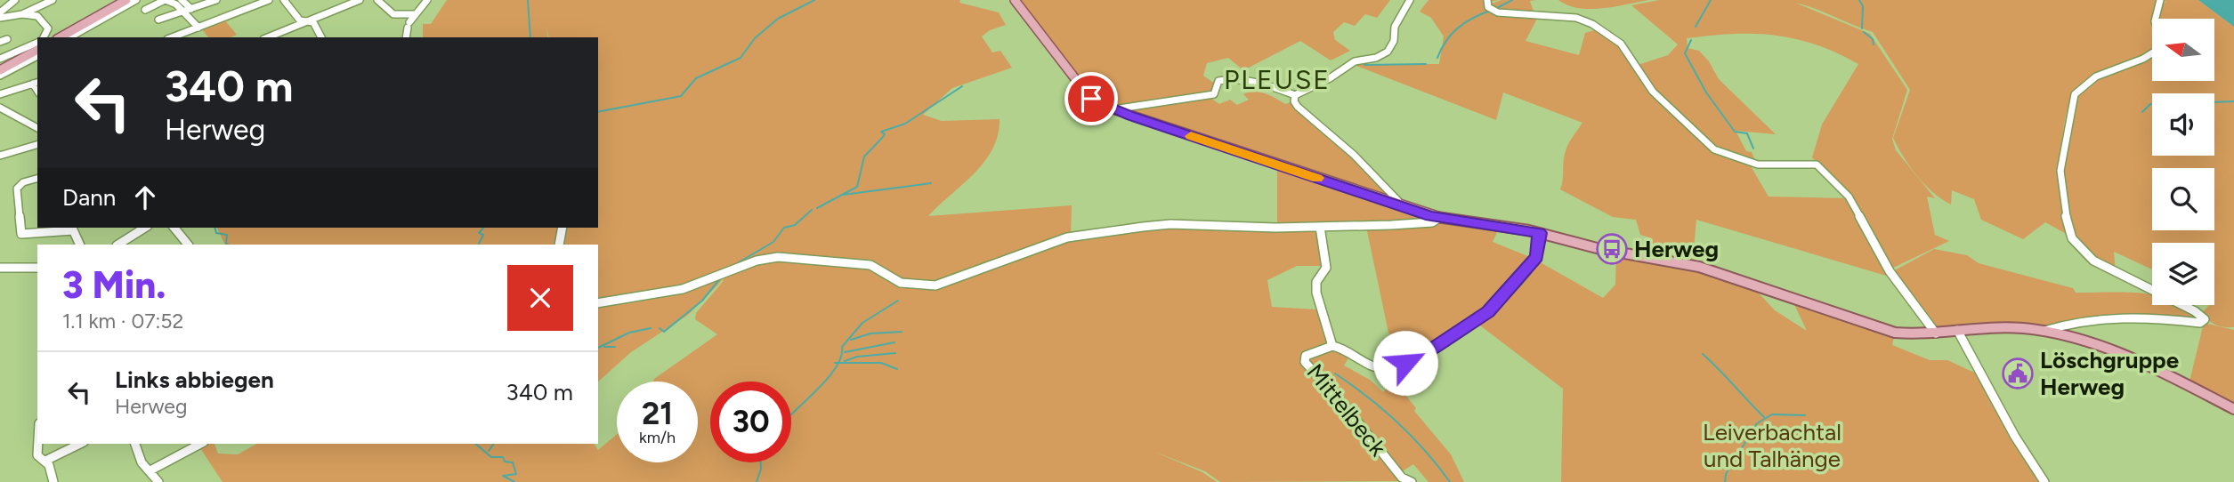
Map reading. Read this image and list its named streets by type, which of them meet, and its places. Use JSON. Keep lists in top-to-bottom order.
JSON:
{
  "streets": {
    "street": ["Mittelbeck"]
  },
  "districts": ["PLEUSE"],
  "parks": ["Leiverbachtal und Talhänge"],
  "places": {
    "bus stop": ["Herweg"],
    "public building": ["Löschgruppe Herweg"]
  },
  "north": "left",
  "page": {
    "turn": ["340 m", "Herweg"],
    "then": "Dann",
    "heading": ["3 Min.", "1.1 km · 07:52"],
    "list": [
      {
        "name": "Links abbiegen",
        "note": "Herweg",
        "value": "340 m"
      }
    ],
    "speed": "21 km/h",
    "limit": "30"
  }
}
